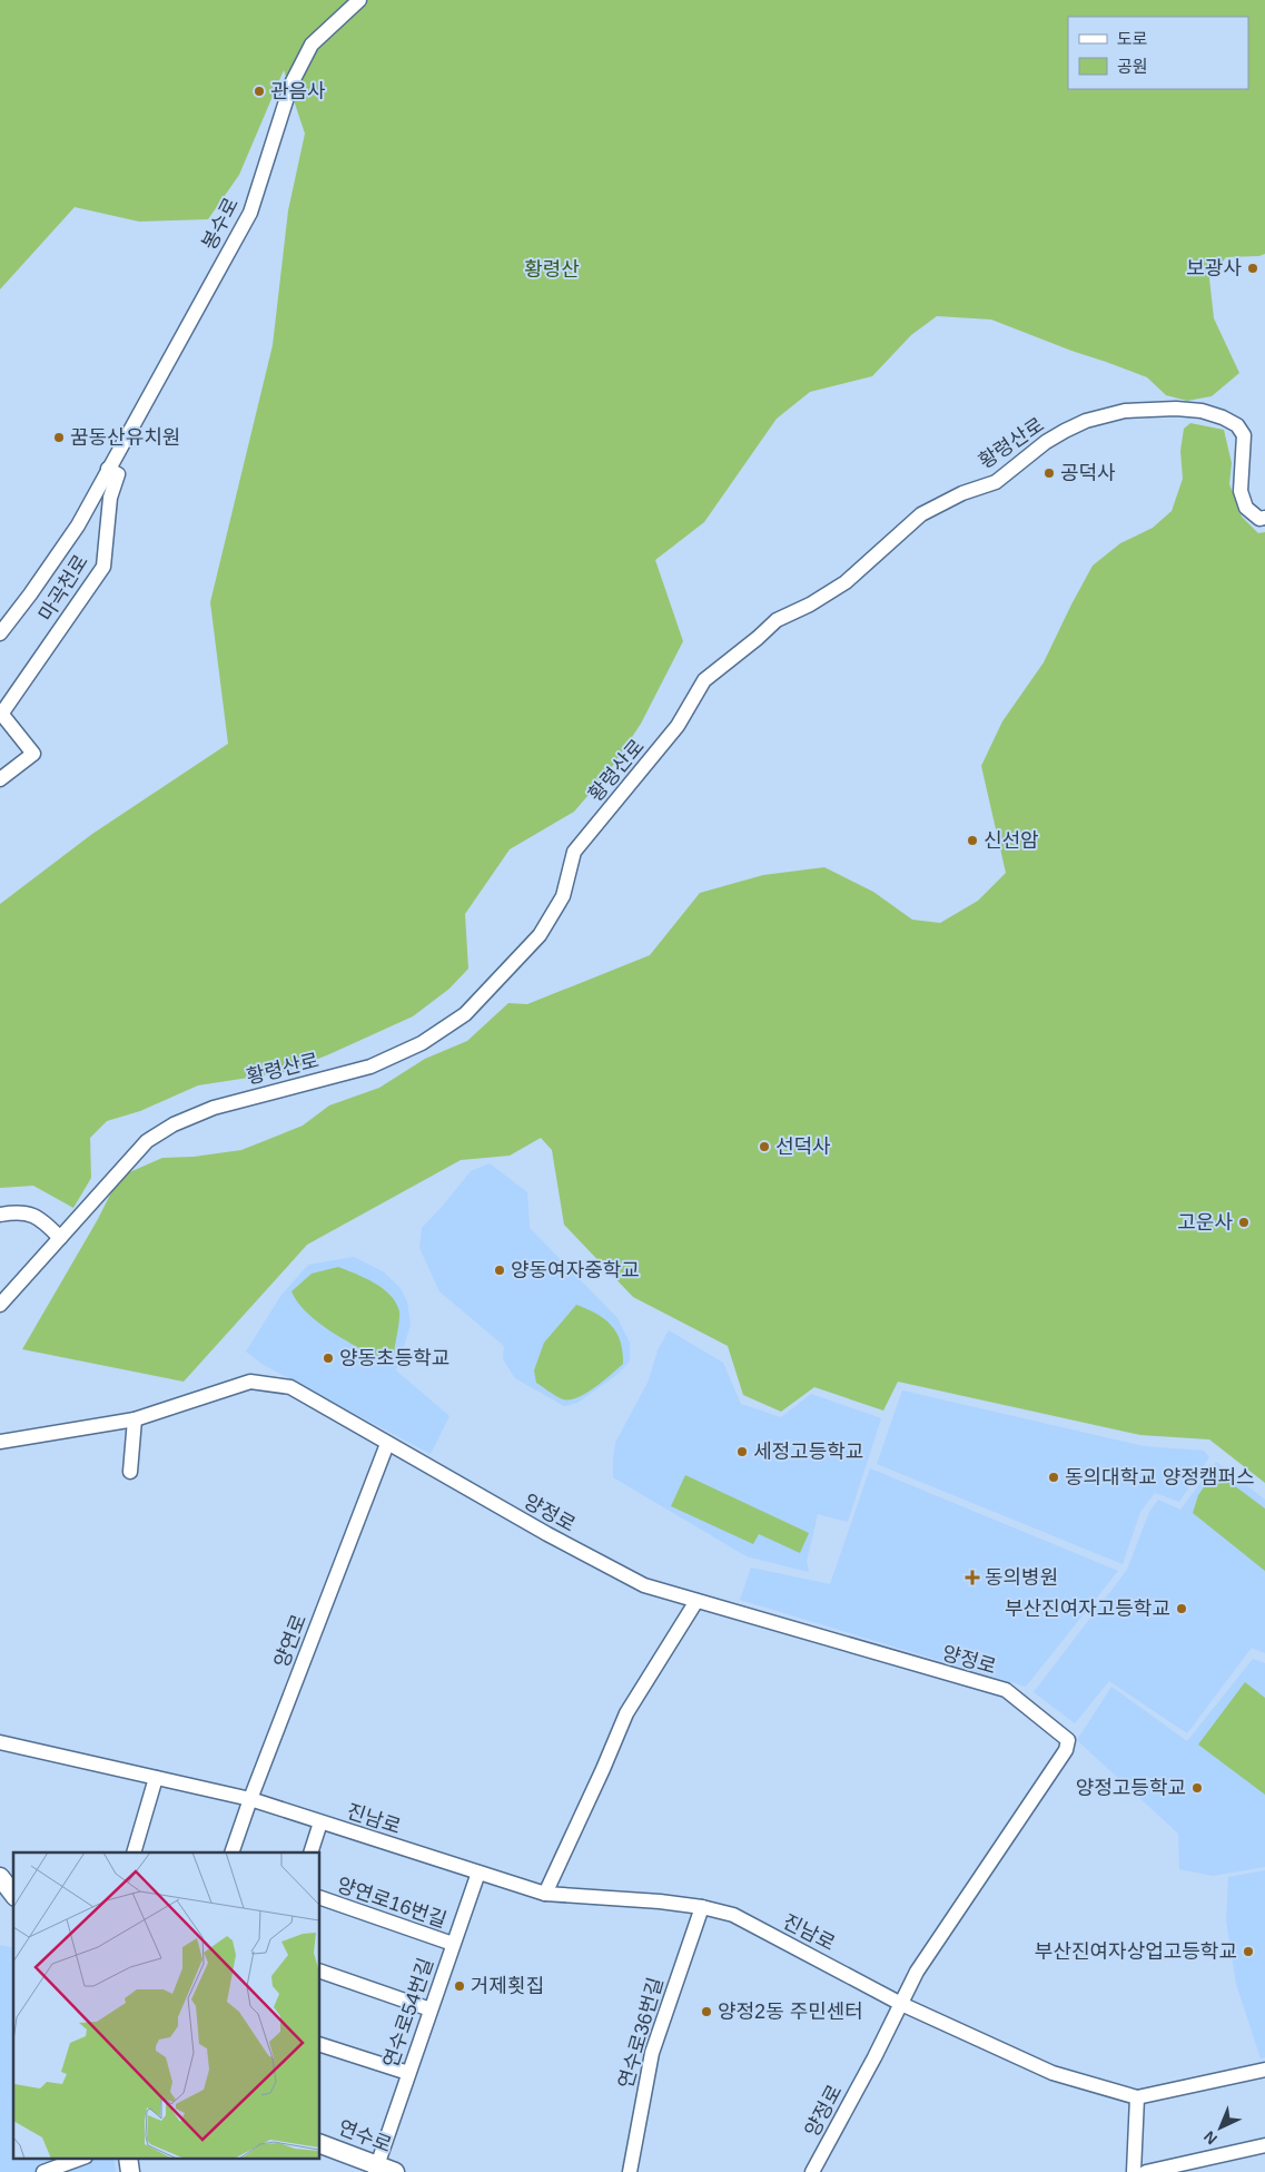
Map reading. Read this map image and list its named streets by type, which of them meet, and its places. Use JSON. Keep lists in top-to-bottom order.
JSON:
{
  "streets": {
    "main road": ["연수로"],
    "street": [
      "봉수로",
      "황령산로",
      "마곡천로",
      "양정로",
      "양연로",
      "진남로",
      "양연로16번길",
      "연수로54번길",
      "연수로36번길"
    ]
  },
  "crossings": [
    ["봉수로", "마곡천로"],
    ["양정로", "양연로"],
    ["양정로", "진남로"],
    ["양연로", "진남로"],
    ["진남로", "연수로54번길"],
    ["진남로", "연수로36번길"],
    ["양연로16번길", "연수로54번길"],
    ["연수로54번길", "연수로"]
  ],
  "parks": ["황령산"],
  "places": {
    "other": [
      "관음사",
      "보광사",
      "꿈동산유치원",
      "공덕사",
      "신선암",
      "선덕사",
      "고운사",
      "양동여자중학교",
      "양동초등학교",
      "세정고등학교",
      "동의대학교 양정캠퍼스",
      "부산진여자고등학교",
      "양정고등학교",
      "부산진여자상업고등학교",
      "거제횟집",
      "양정2동 주민센터"
    ],
    "health": ["동의병원"]
  },
  "legend": ["도로", "공원"],
  "north": "bottom left"
}
